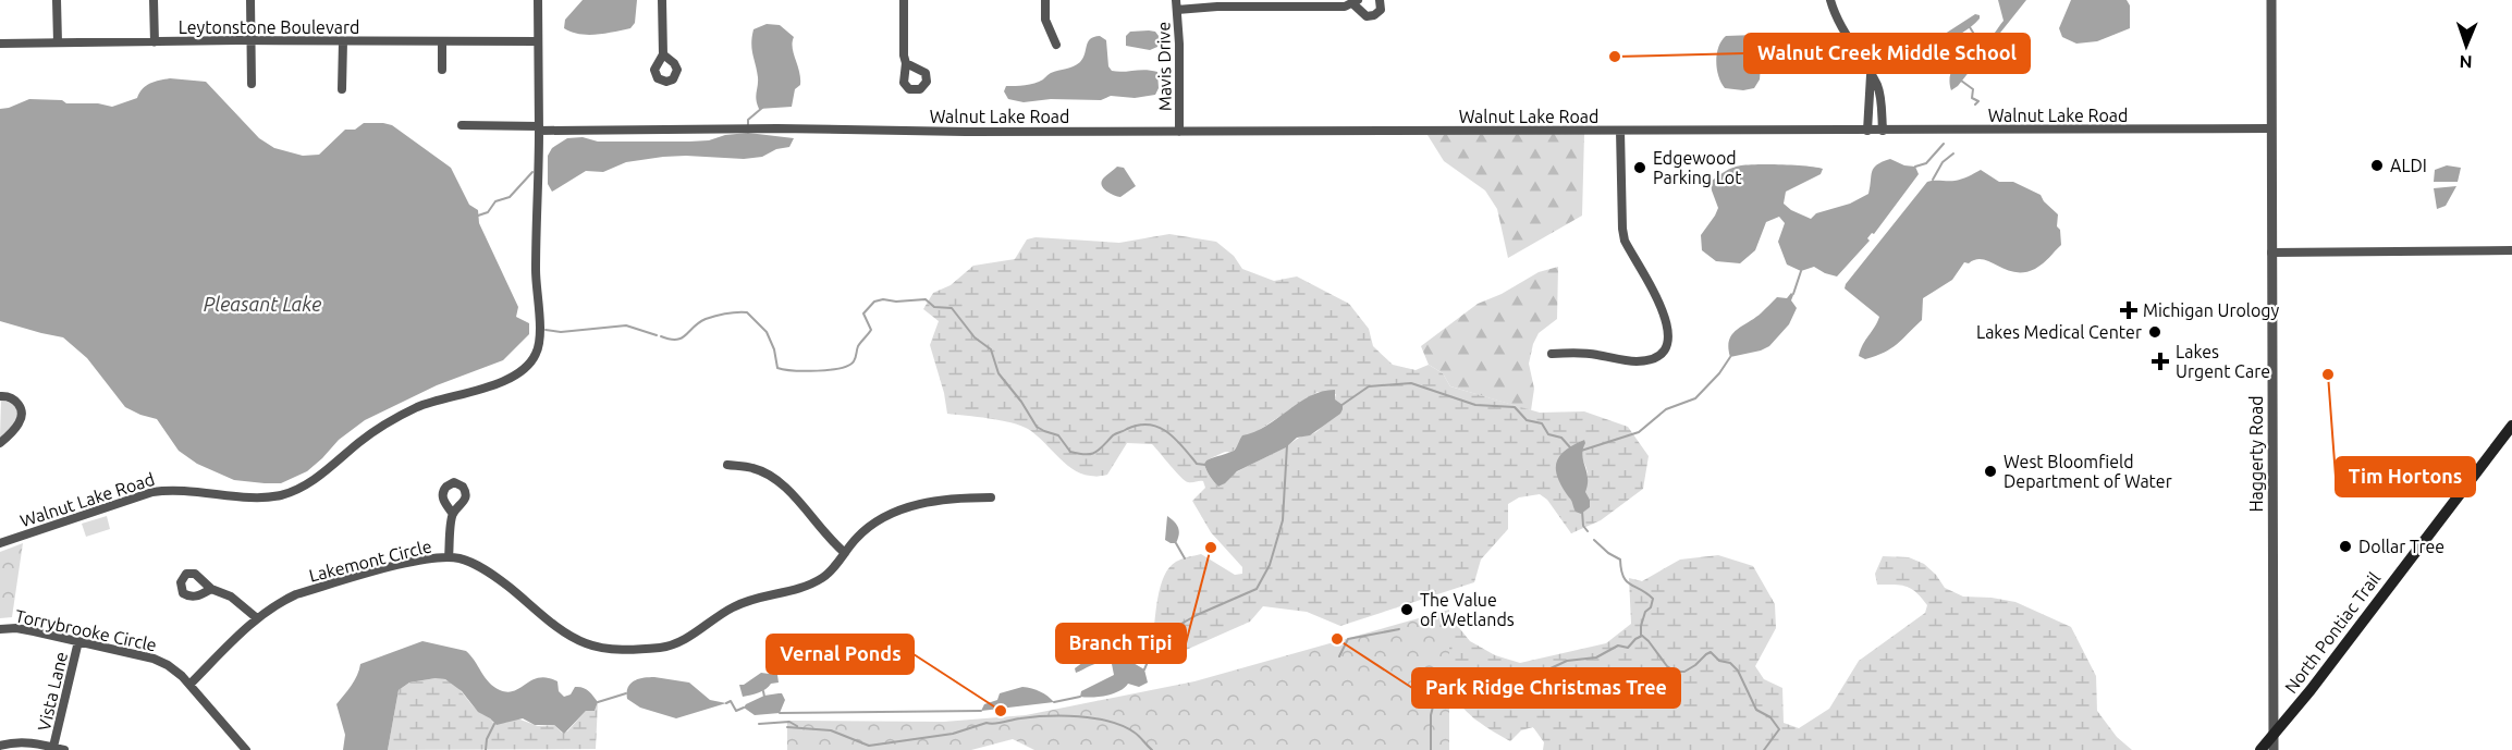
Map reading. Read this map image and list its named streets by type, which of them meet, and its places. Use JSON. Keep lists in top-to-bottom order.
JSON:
{
  "streets": {
    "main road": ["North Pontiac Trail"],
    "street": [
      "Leytonstone Boulevard",
      "Mavis Drive",
      "Walnut Lake Road",
      "Haggerty Road",
      "Lakemont Circle",
      "Torrybrooke Circle",
      "Vista Lane"
    ]
  },
  "crossings": [
    ["Mavis Drive", "Walnut Lake Road"],
    ["Walnut Lake Road", "Haggerty Road"],
    ["Haggerty Road", "North Pontiac Trail"],
    ["Lakemont Circle", "Torrybrooke Circle"],
    ["Torrybrooke Circle", "Vista Lane"]
  ],
  "water": ["Pleasant Lake"],
  "places": {
    "other": [
      "Walnut Creek Middle School",
      "ALDI",
      "Edgewood Parking Lot",
      "Lakes Medical Center",
      "Tim Hortons",
      "West Bloomfield Department of Water",
      "Dollar Tree",
      "Branch Tipi",
      "The Value of Wetlands",
      "Park Ridge Christmas Tree",
      "Vernal Ponds"
    ],
    "health": ["Michigan Urology", "Lakes Urgent Care"]
  },
  "north": "bottom"
}
